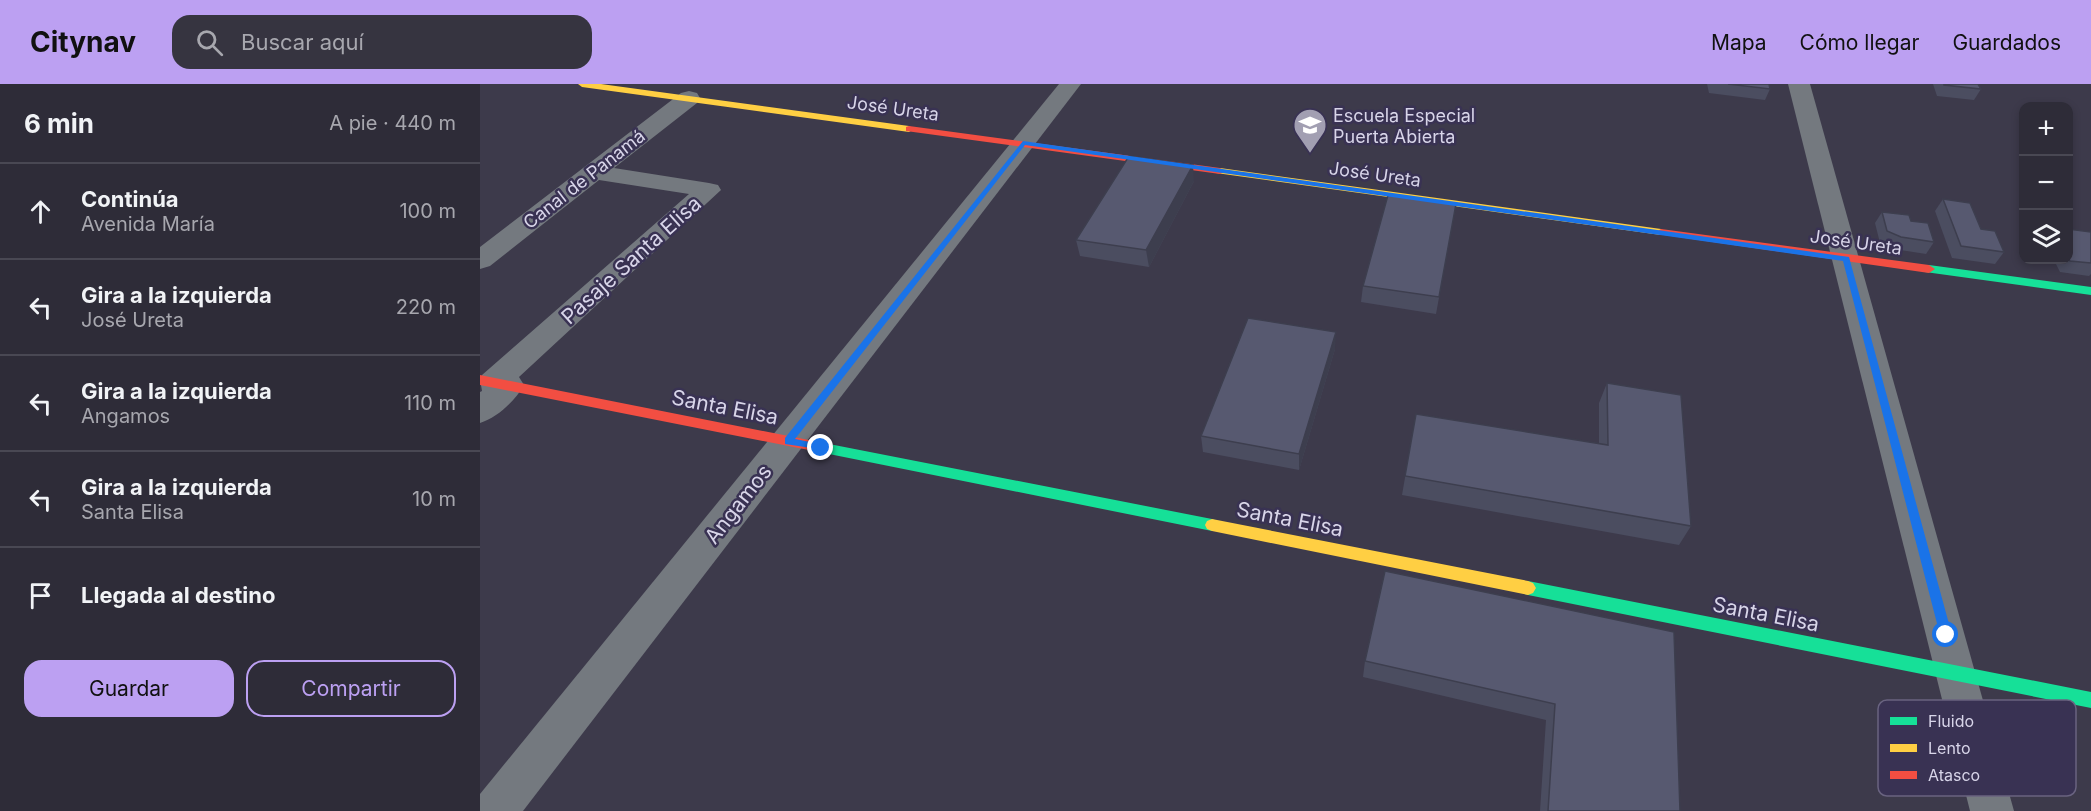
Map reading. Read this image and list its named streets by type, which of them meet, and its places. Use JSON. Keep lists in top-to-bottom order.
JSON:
{
  "streets": {
    "street": [
      "José Ureta",
      "Canal de Panamá",
      "Pasaje Santa Elisa",
      "Santa Elisa",
      "Angamos"
    ]
  },
  "crossings": [
    ["José Ureta", "Canal de Panamá"],
    ["José Ureta", "Angamos"],
    ["Canal de Panamá", "Pasaje Santa Elisa"],
    ["Pasaje Santa Elisa", "Santa Elisa"],
    ["Santa Elisa", "Angamos"]
  ],
  "places": {
    "school or university": ["Escuela Especial Puerta Abierta"]
  },
  "legend": ["Fluido", "Lento", "Atasco"],
  "page": {
    "header": "Citynav",
    "search": "Buscar aquí",
    "nav": ["Mapa", "Cómo llegar", "Guardados"],
    "heading": ["6 min", "A pie · 440 m"],
    "map_buttons": ["+", "−"],
    "list": [
      ["Continúa", "Avenida María", "100 m"],
      ["Gira a la izquierda", "José Ureta", "220 m"],
      ["Gira a la izquierda", "Angamos", "110 m"],
      ["Gira a la izquierda", "Santa Elisa", "10 m"],
      "Llegada al destino"
    ],
    "buttons": ["Guardar", "Compartir"]
  }
}
